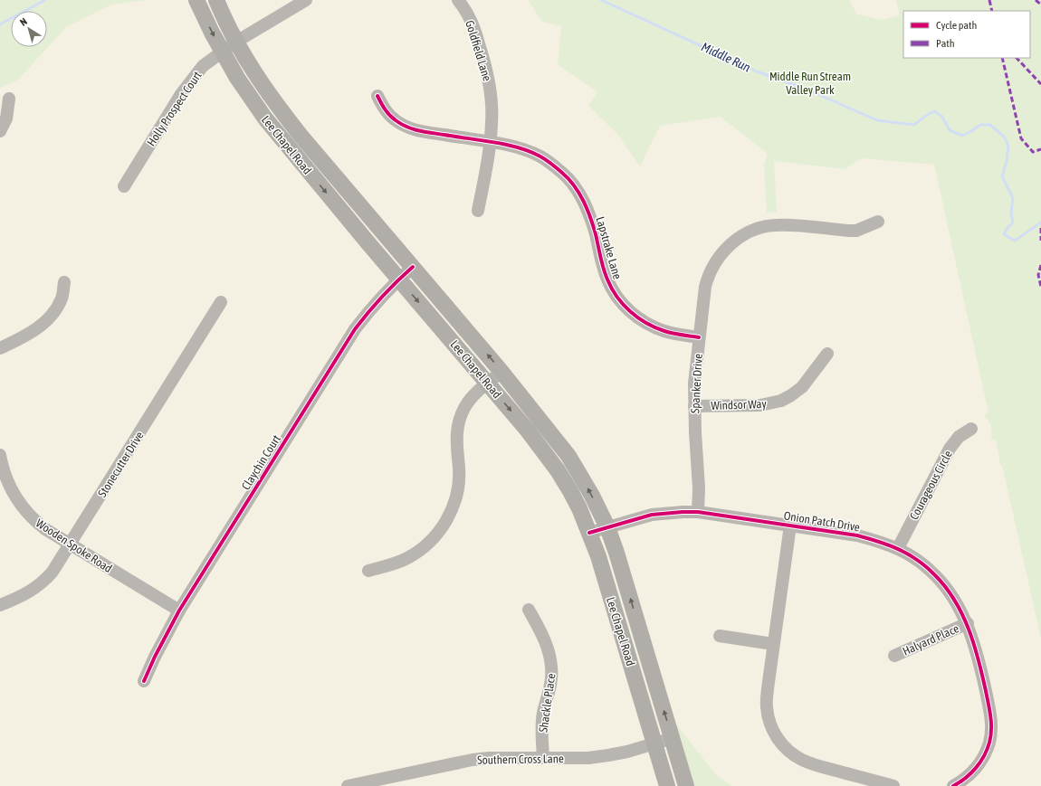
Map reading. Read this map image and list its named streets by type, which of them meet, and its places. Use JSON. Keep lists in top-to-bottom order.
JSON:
{
  "streets": {
    "main road": ["Lee Chapel Road"],
    "street": [
      "Goldfield Lane",
      "Holly Prospect Court",
      "Lapstrake Lane",
      "Spanker Drive",
      "Windsor Way",
      "Claychin Court",
      "Stonecutter Drive",
      "Courageous Circle",
      "Onion Patch Drive",
      "Wooden Spoke Road",
      "Halyard Place",
      "Shackle Place",
      "Southern Cross Lane"
    ]
  },
  "crossings": [
    ["Goldfield Lane", "Lapstrake Lane"],
    ["Holly Prospect Court", "Lee Chapel Road"],
    ["Lee Chapel Road", "Claychin Court"],
    ["Lee Chapel Road", "Onion Patch Drive"],
    ["Lee Chapel Road", "Southern Cross Lane"],
    ["Lapstrake Lane", "Spanker Drive"],
    ["Spanker Drive", "Windsor Way"],
    ["Spanker Drive", "Onion Patch Drive"],
    ["Claychin Court", "Wooden Spoke Road"],
    ["Stonecutter Drive", "Wooden Spoke Road"],
    ["Courageous Circle", "Onion Patch Drive"],
    ["Onion Patch Drive", "Halyard Place"],
    ["Shackle Place", "Southern Cross Lane"]
  ],
  "water": ["Middle Run"],
  "parks": ["Middle Run Stream Valley Park"],
  "legend": ["Cycle path", "Path"],
  "north": "top left"
}
